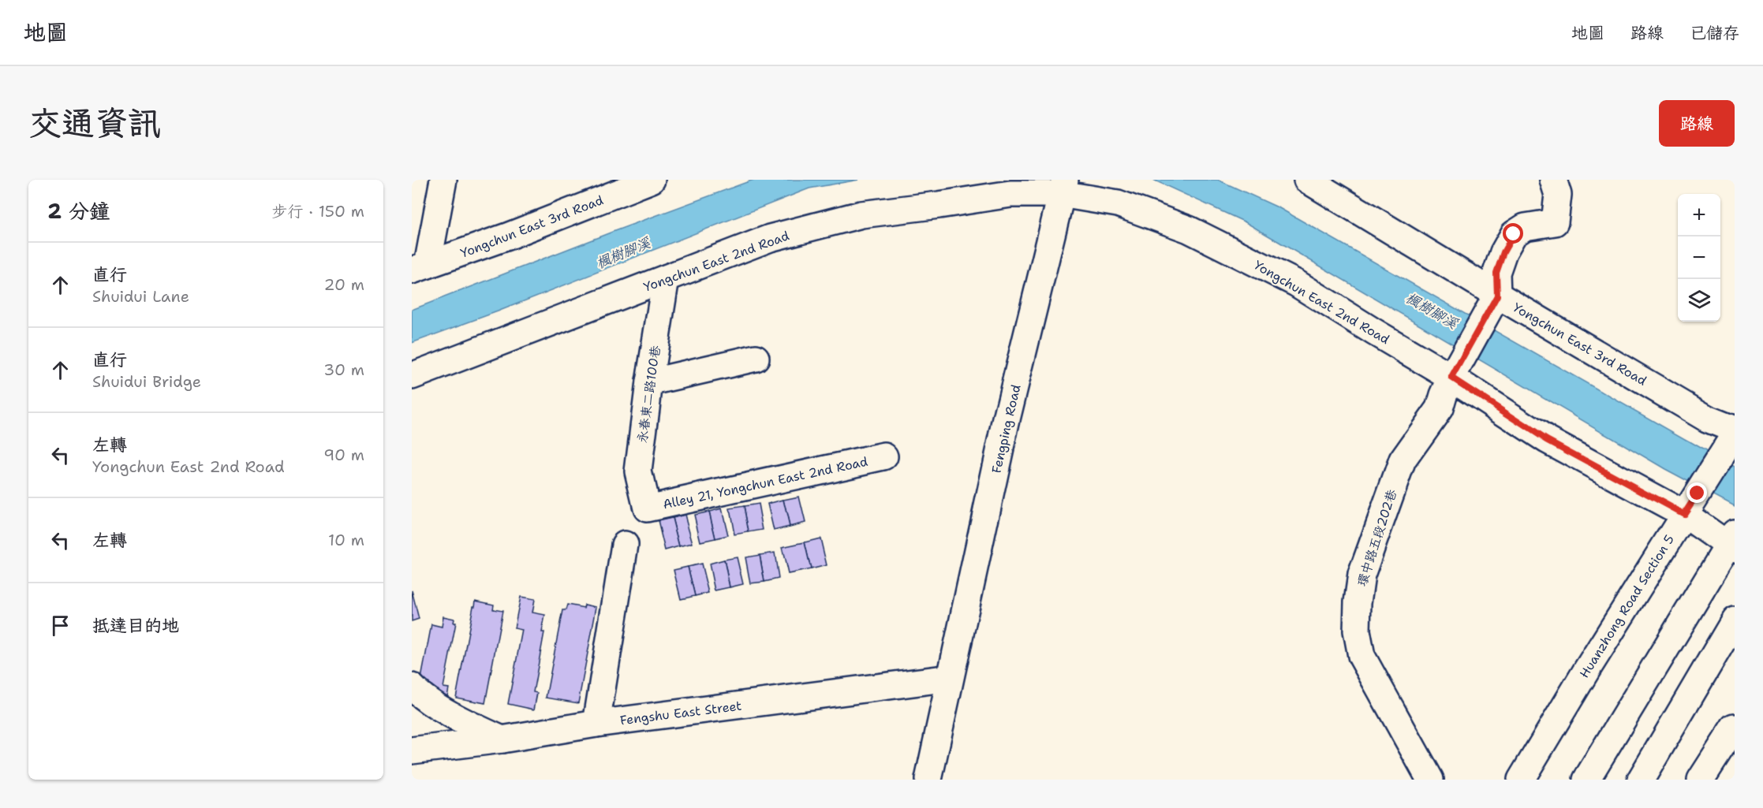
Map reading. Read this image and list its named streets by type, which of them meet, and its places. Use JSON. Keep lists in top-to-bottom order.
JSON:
{
  "streets": {
    "street": [
      "Yongchun East 3rd Road",
      "Yongchun East 2nd Road",
      "永春東二路100巷",
      "Fengping Road",
      "Alley 21, Yongchun East 2nd Road",
      "環中路五段202巷",
      "Huanzhong Road Section 5",
      "Fengshu East Street"
    ]
  },
  "crossings": [
    ["Yongchun East 3rd Road", "環中路五段202巷"],
    ["Yongchun East 3rd Road", "Huanzhong Road Section 5"],
    ["Yongchun East 2nd Road", "永春東二路100巷"],
    ["Yongchun East 2nd Road", "Fengping Road"],
    ["Yongchun East 2nd Road", "環中路五段202巷"],
    ["Yongchun East 2nd Road", "Huanzhong Road Section 5"],
    ["永春東二路100巷", "Alley 21, Yongchun East 2nd Road"],
    ["Fengping Road", "Fengshu East Street"]
  ],
  "water": ["楓樹腳溪"],
  "page": {
    "header": "地圖",
    "nav": ["地圖", "路線", "已儲存"],
    "buttons": "路線",
    "title": "交通資訊",
    "heading": ["2 分鐘", "步行 · 150 m"],
    "map_buttons": ["+", "−"],
    "list": [
      ["直行", "Shuidui Lane", "20 m"],
      ["直行", "Shuidui Bridge", "30 m"],
      ["左轉", "Yongchun East 2nd Road", "90 m"],
      ["左轉", "10 m"],
      "抵達目的地"
    ]
  }
}
